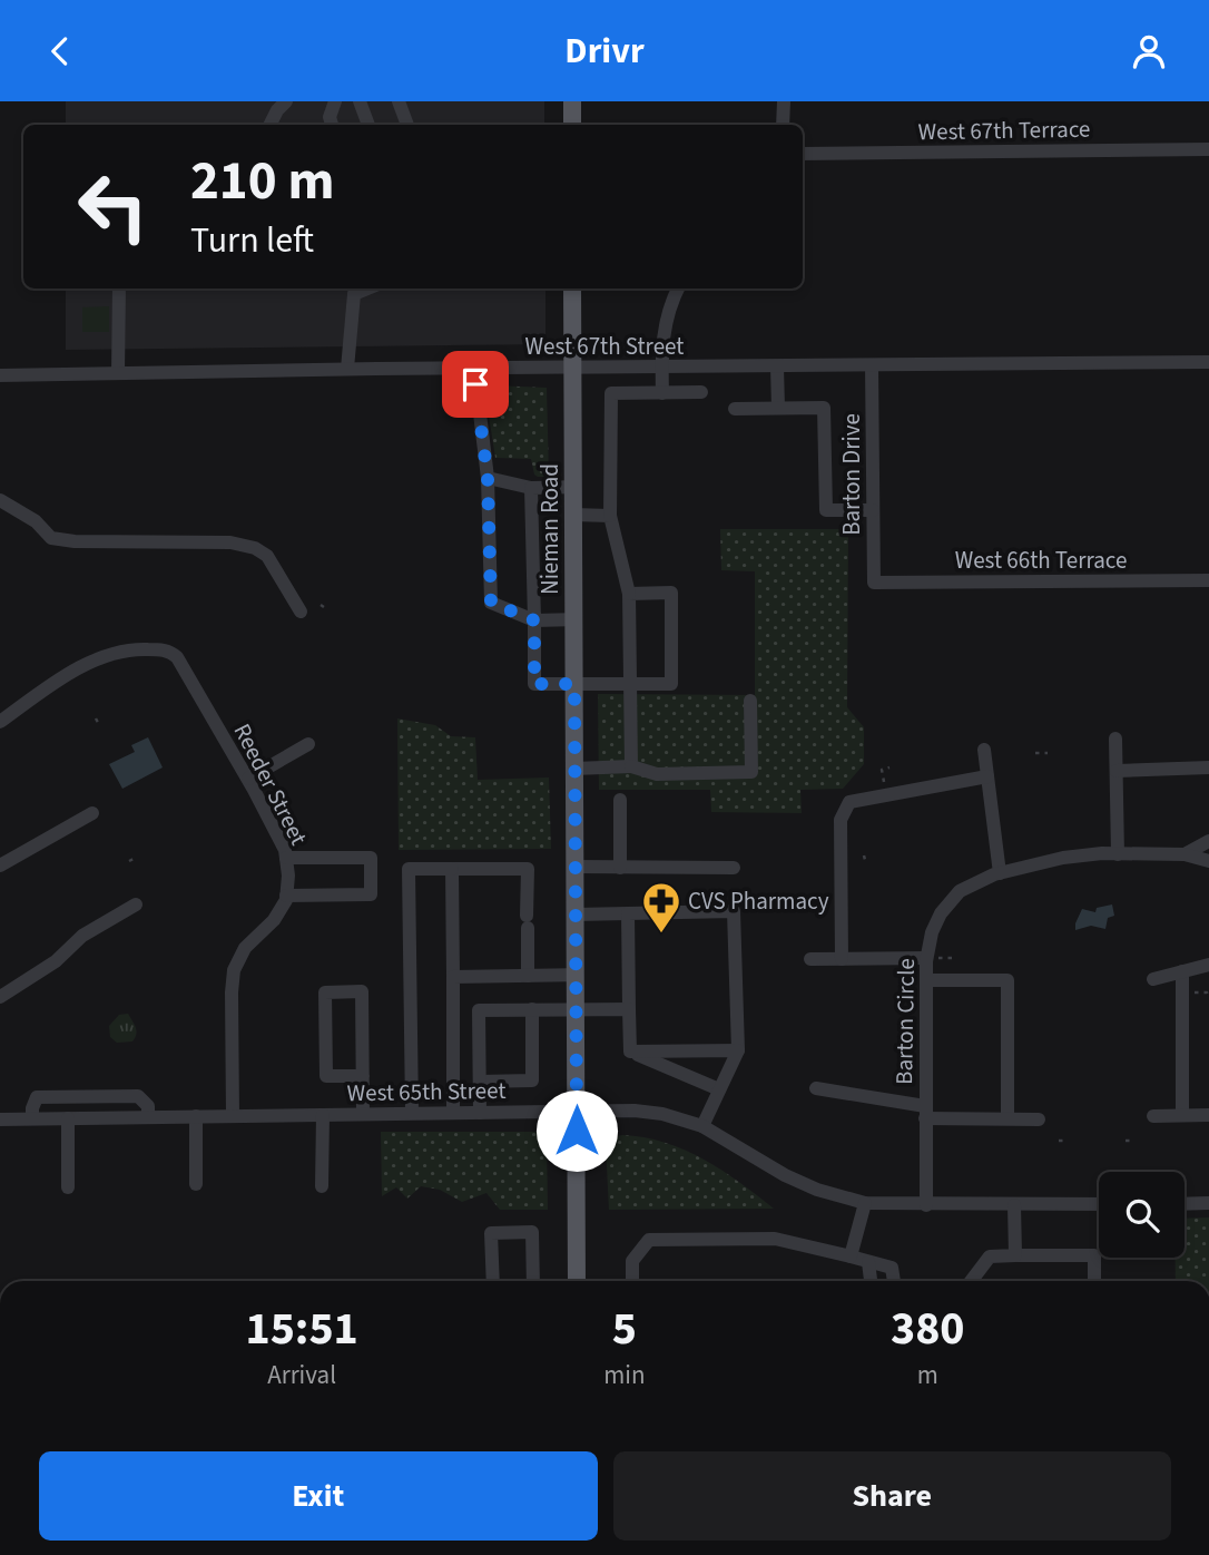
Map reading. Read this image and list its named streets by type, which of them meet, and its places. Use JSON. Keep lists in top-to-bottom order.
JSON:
{
  "streets": {
    "main road": ["Nieman Road"],
    "street": [
      "West 67th Terrace",
      "West 67th Street",
      "Barton Drive",
      "West 66th Terrace",
      "Reeder Street",
      "Barton Circle",
      "West 65th Street"
    ]
  },
  "crossings": [
    ["West 67th Street", "Barton Drive"],
    ["West 67th Street", "Nieman Road"],
    ["Barton Drive", "West 66th Terrace"],
    ["Nieman Road", "West 65th Street"],
    ["Barton Circle", "West 65th Street"]
  ],
  "places": {
    "pharmacy": ["CVS Pharmacy"]
  },
  "page": {
    "header": "Drivr",
    "turn": ["210 m", "Turn left"],
    "eta": [
      "15:51",
      "Arrival",
      "5",
      "min",
      "380",
      "m"
    ],
    "buttons": ["Exit", "Share"]
  }
}
